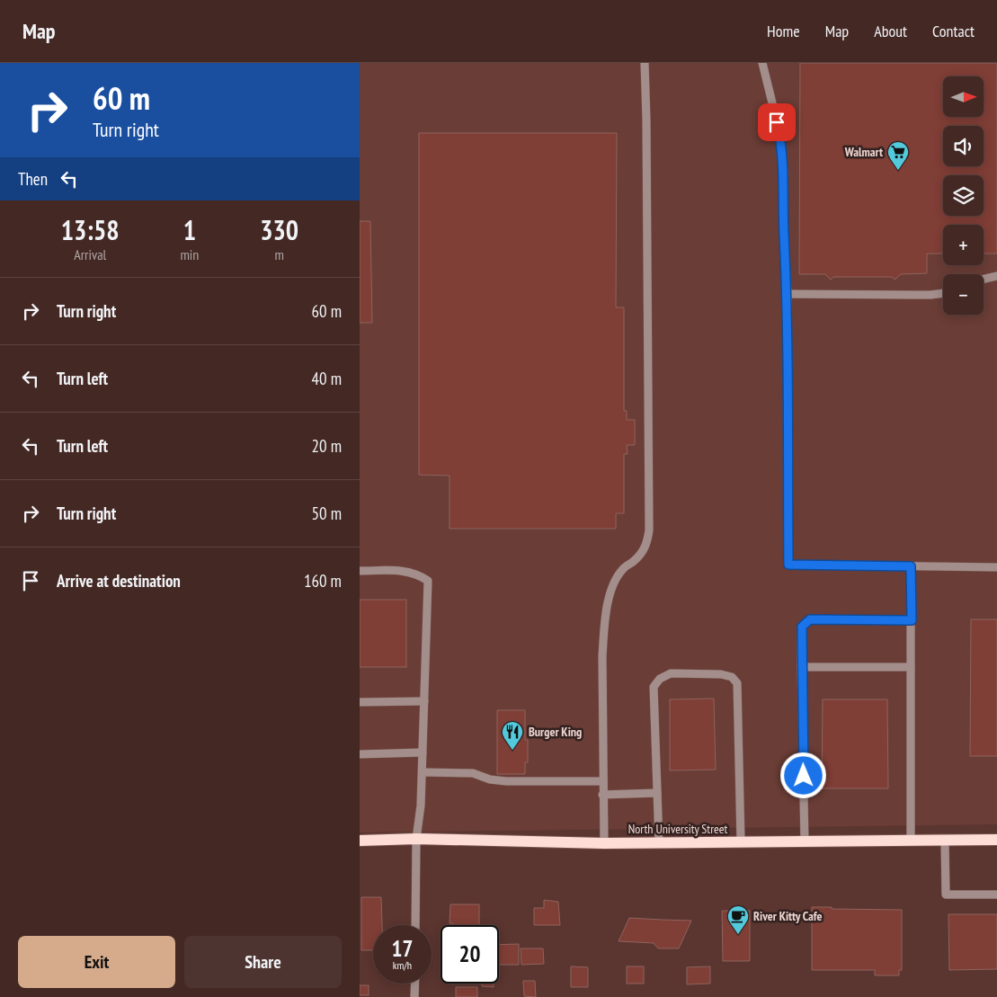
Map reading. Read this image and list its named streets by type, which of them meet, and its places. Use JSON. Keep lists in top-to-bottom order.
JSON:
{
  "streets": {
    "main road": ["North University Street"]
  },
  "places": {
    "supermarket": ["Walmart"],
    "restaurant": ["Burger King"],
    "cafe": ["River Kitty Cafe"]
  },
  "north": "right",
  "page": {
    "header": "Map",
    "nav": [
      "Home",
      "Map",
      "About",
      "Contact"
    ],
    "turn": ["60 m", "Turn right"],
    "map_buttons": ["+", "−"],
    "then": "Then",
    "eta": [
      "13:58",
      "Arrival",
      "1",
      "min",
      "330",
      "m"
    ],
    "list": [
      {
        "name": "Turn right",
        "value": "60 m"
      },
      {
        "name": "Turn left",
        "value": "40 m"
      },
      {
        "name": "Turn left",
        "value": "20 m"
      },
      {
        "name": "Turn right",
        "value": "50 m"
      },
      {
        "name": "Arrive at destination",
        "value": "160 m"
      }
    ],
    "speed": "17 km/h",
    "limit": "20",
    "buttons": ["Exit", "Share"]
  }
}
